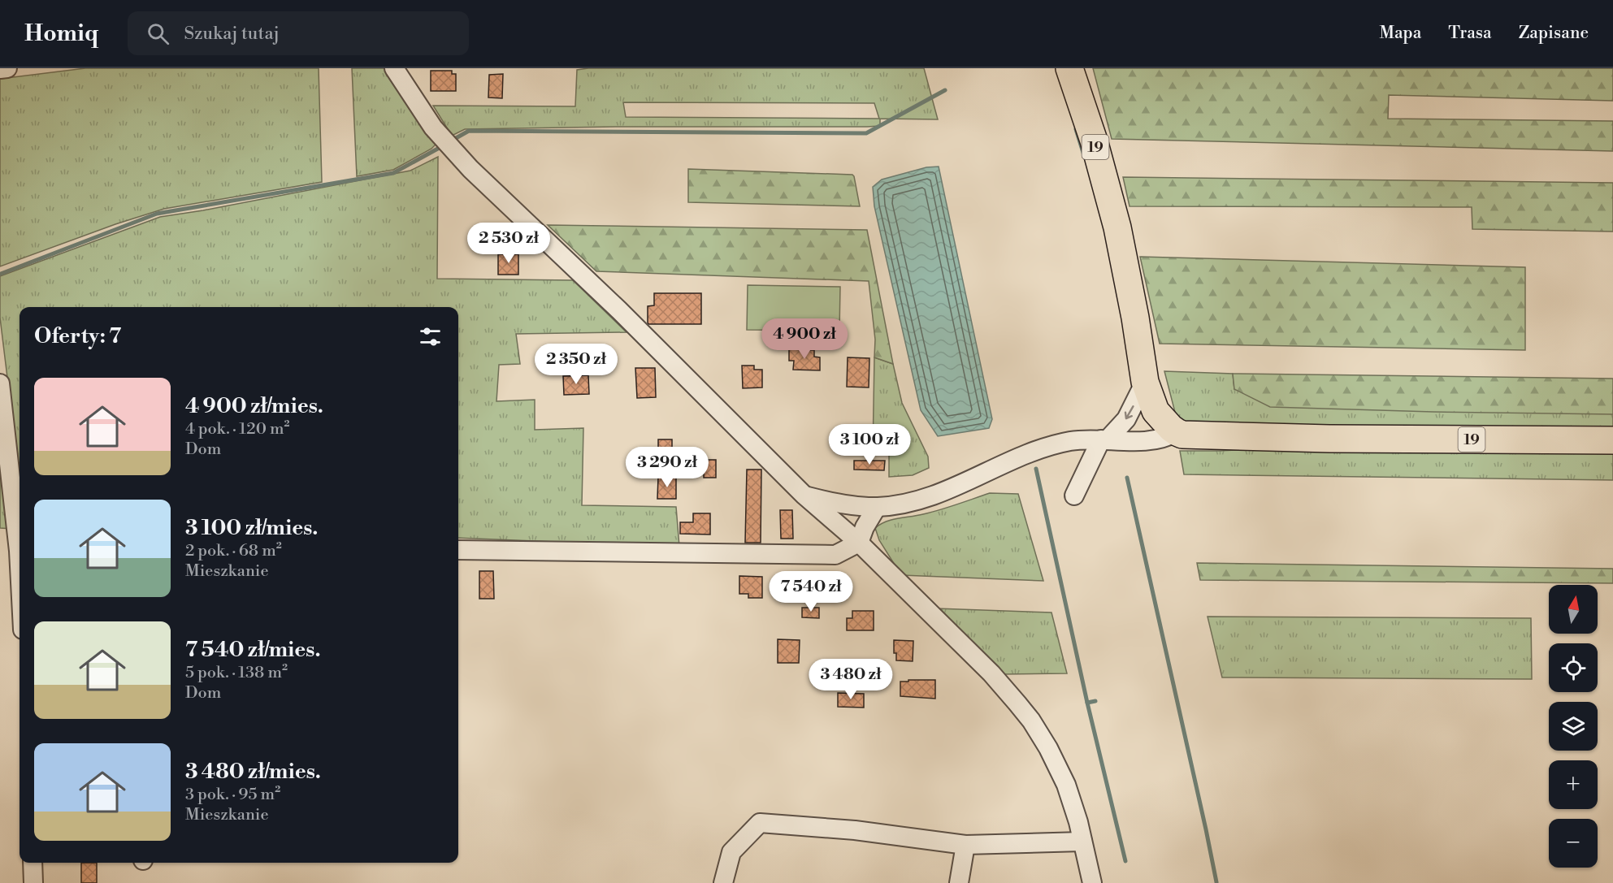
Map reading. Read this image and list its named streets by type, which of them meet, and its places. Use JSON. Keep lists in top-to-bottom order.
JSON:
{
  "streets": {
    "highway": ["19"]
  },
  "north": "top",
  "page": {
    "header": "Homiq",
    "search": "Szukaj tutaj",
    "nav": ["Mapa", "Trasa", "Zapisane"],
    "price": [
      "2 530 zł",
      "4 900 zł",
      "2 350 zł",
      "3 100 zł",
      "3 290 zł",
      "7 540 zł",
      "3 480 zł"
    ],
    "heading": "Oferty: 7",
    "list": [
      {
        "name": "4 900 zł/mies.",
        "note": "4 pok. · 120 m² · Dom"
      },
      {
        "name": "3 100 zł/mies.",
        "note": "2 pok. · 68 m² · Mieszkanie"
      },
      {
        "name": "7 540 zł/mies.",
        "note": "5 pok. · 138 m² · Dom"
      },
      {
        "name": "3 480 zł/mies.",
        "note": "3 pok. · 95 m² · Mieszkanie"
      }
    ],
    "map_buttons": ["+", "−"]
  }
}
